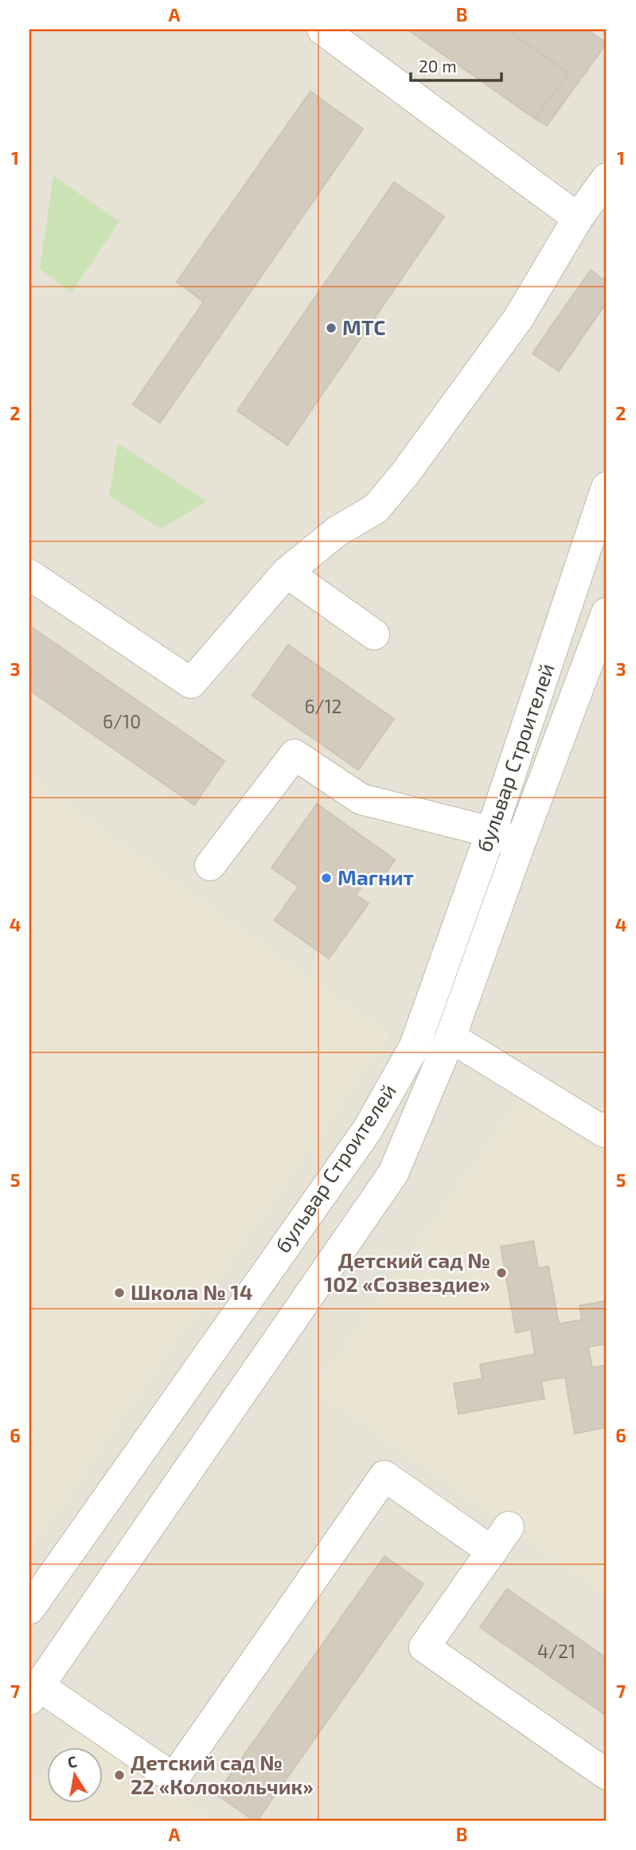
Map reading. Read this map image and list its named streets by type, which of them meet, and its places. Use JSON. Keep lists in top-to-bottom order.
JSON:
{
  "streets": {
    "street": ["бульвар Строителей"]
  },
  "places": [
    "МТС",
    "Магнит",
    "Детский сад № 102 «Созвездие»",
    "Школа № 14",
    "Детский сад № 22 «Колокольчик»"
  ],
  "house_numbers": ["6/12", "6/10", "4/21"],
  "scale_bar": "20 m",
  "north": "top",
  "grid": {
    "columns": ["A", "B"],
    "rows": [
      "1",
      "2",
      "3",
      "4",
      "5",
      "6",
      "7"
    ]
  }
}
